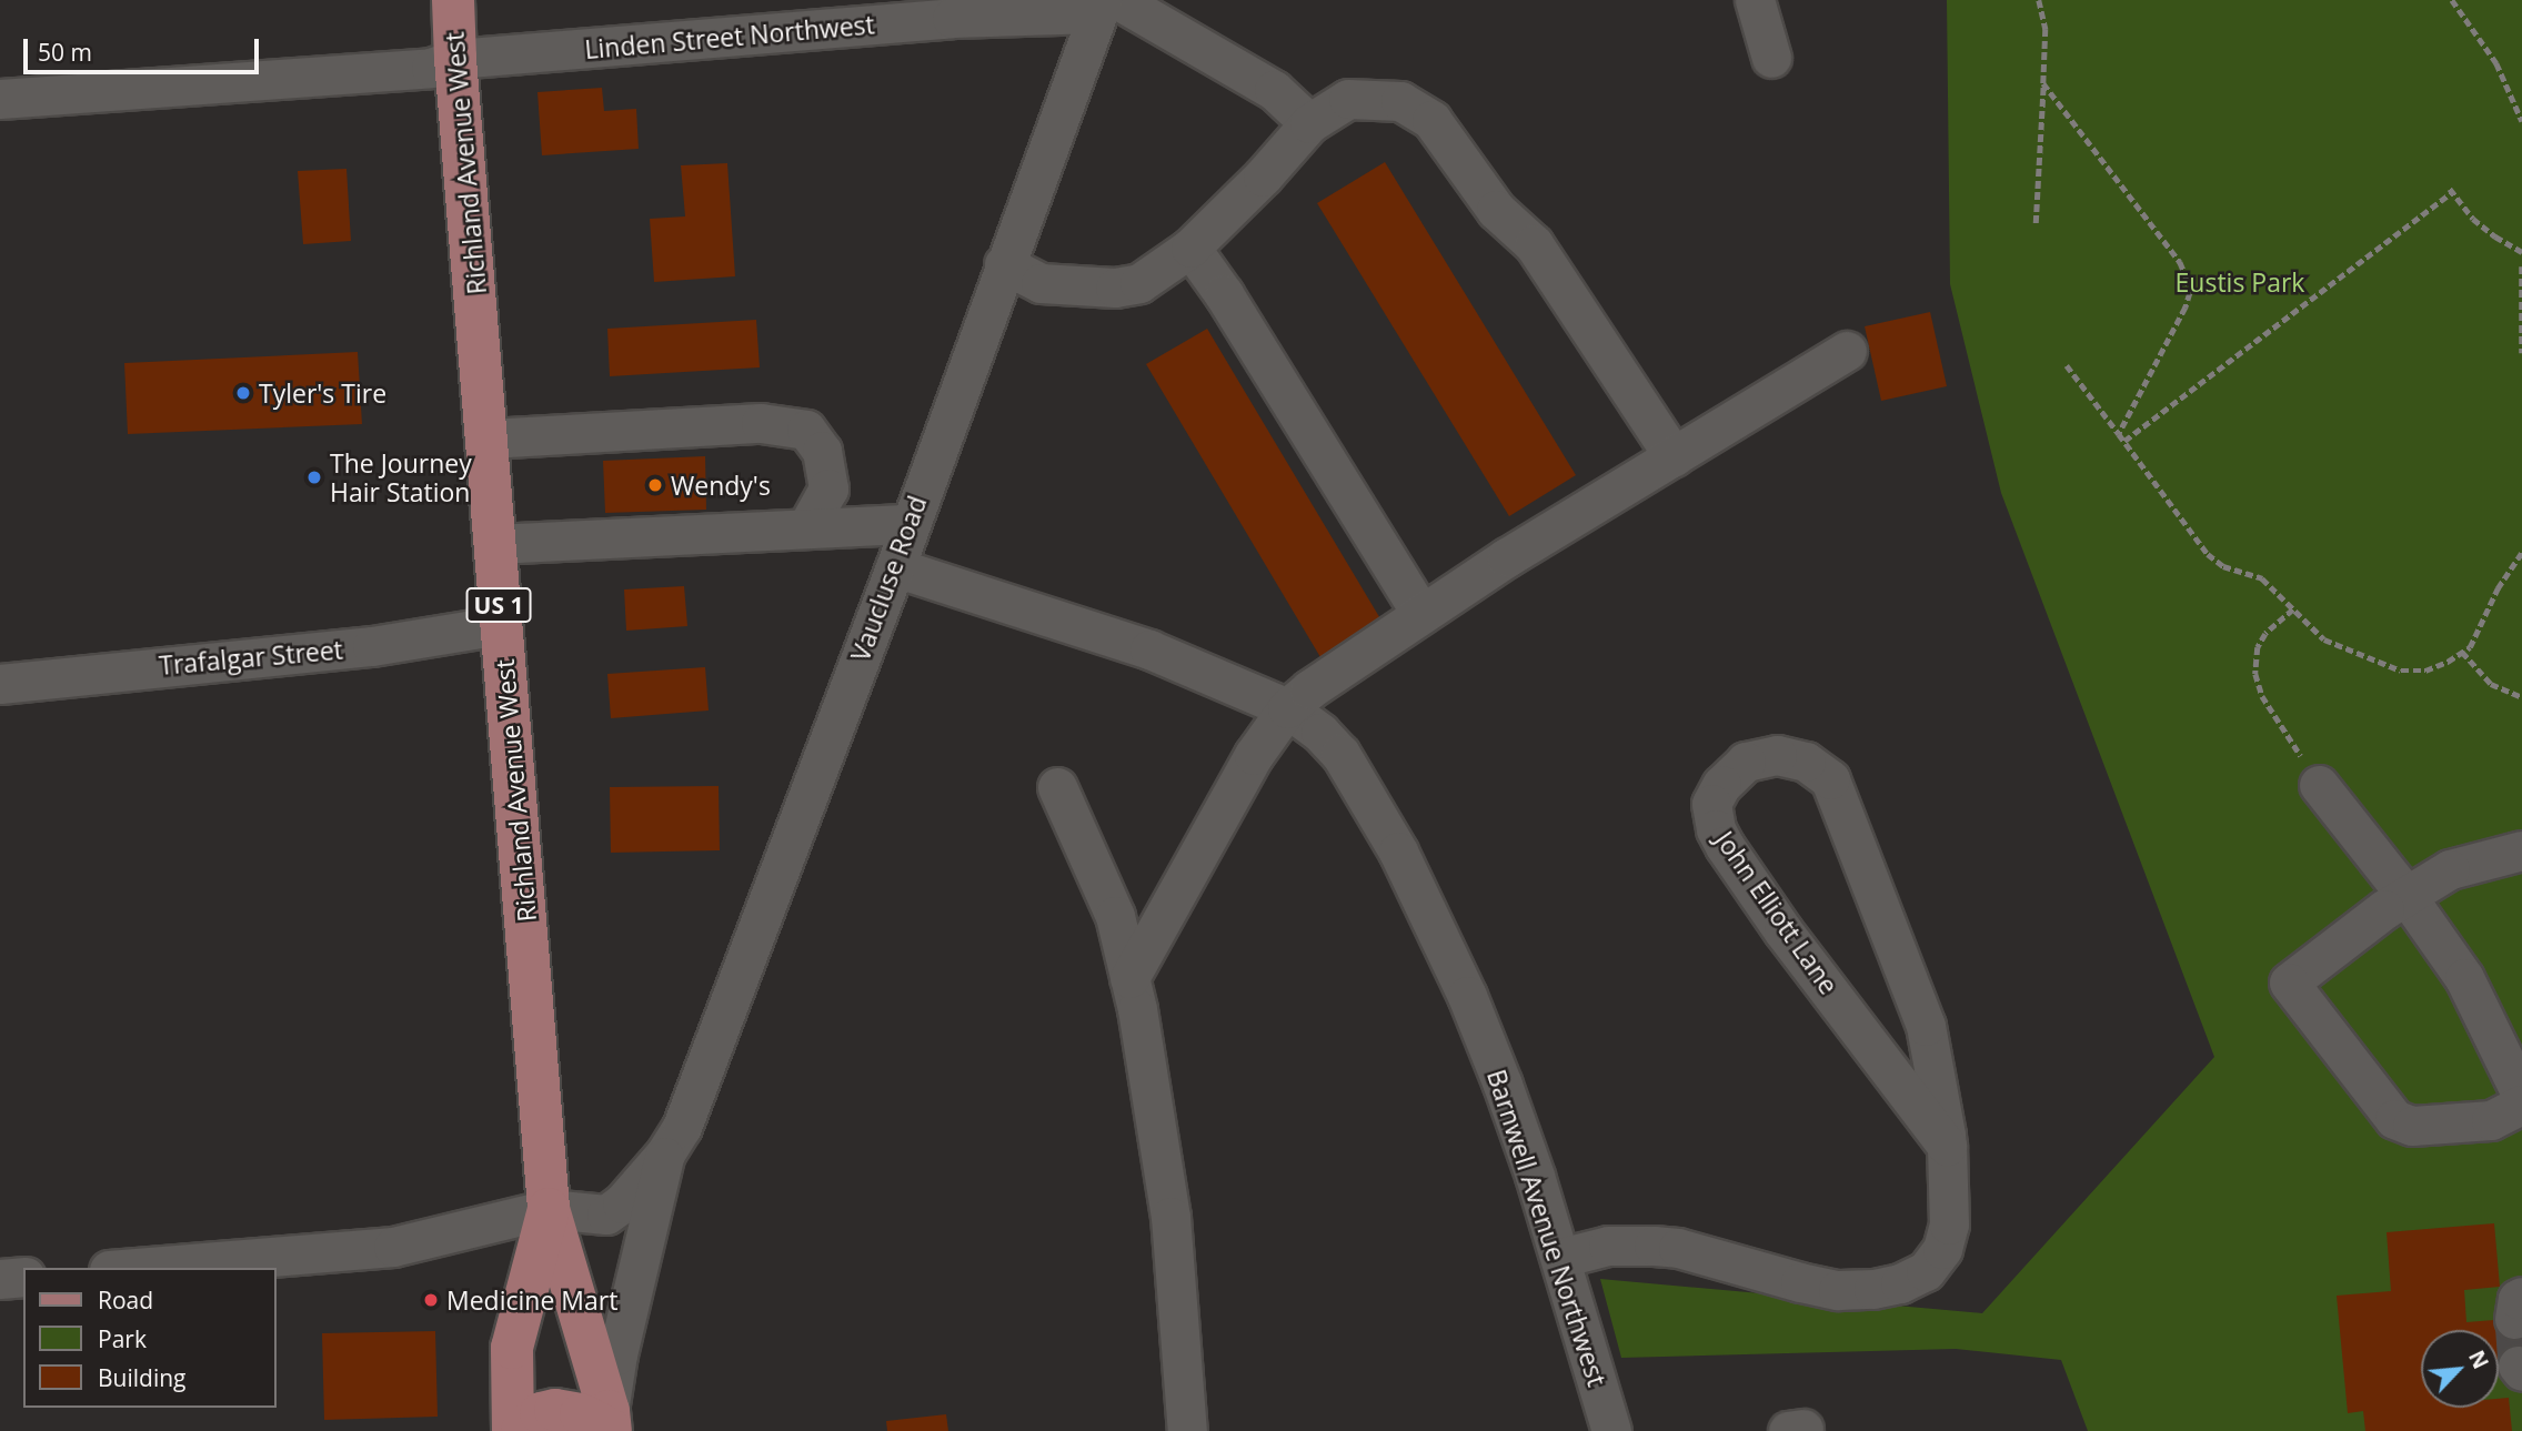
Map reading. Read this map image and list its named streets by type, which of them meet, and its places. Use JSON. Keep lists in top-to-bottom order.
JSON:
{
  "streets": {
    "main road": ["Richland Avenue West", "US 1"],
    "street": [
      "Linden Street Northwest",
      "Vaucluse Road",
      "Trafalgar Street",
      "John Elliott Lane",
      "Barnwell Avenue Northwest"
    ]
  },
  "crossings": [
    ["Linden Street Northwest", "Richland Avenue West"],
    ["Linden Street Northwest", "Vaucluse Road"],
    ["Richland Avenue West", "Trafalgar Street"],
    ["Vaucluse Road", "Barnwell Avenue Northwest"],
    ["John Elliott Lane", "Barnwell Avenue Northwest"]
  ],
  "parks": ["Eustis Park"],
  "places": [
    "Tyler's Tire",
    "The Journey Hair Station",
    "Wendy's",
    "Medicine Mart"
  ],
  "legend": ["Road", "Park", "Building"],
  "scale_bar": "50 m",
  "north": "top right"
}
